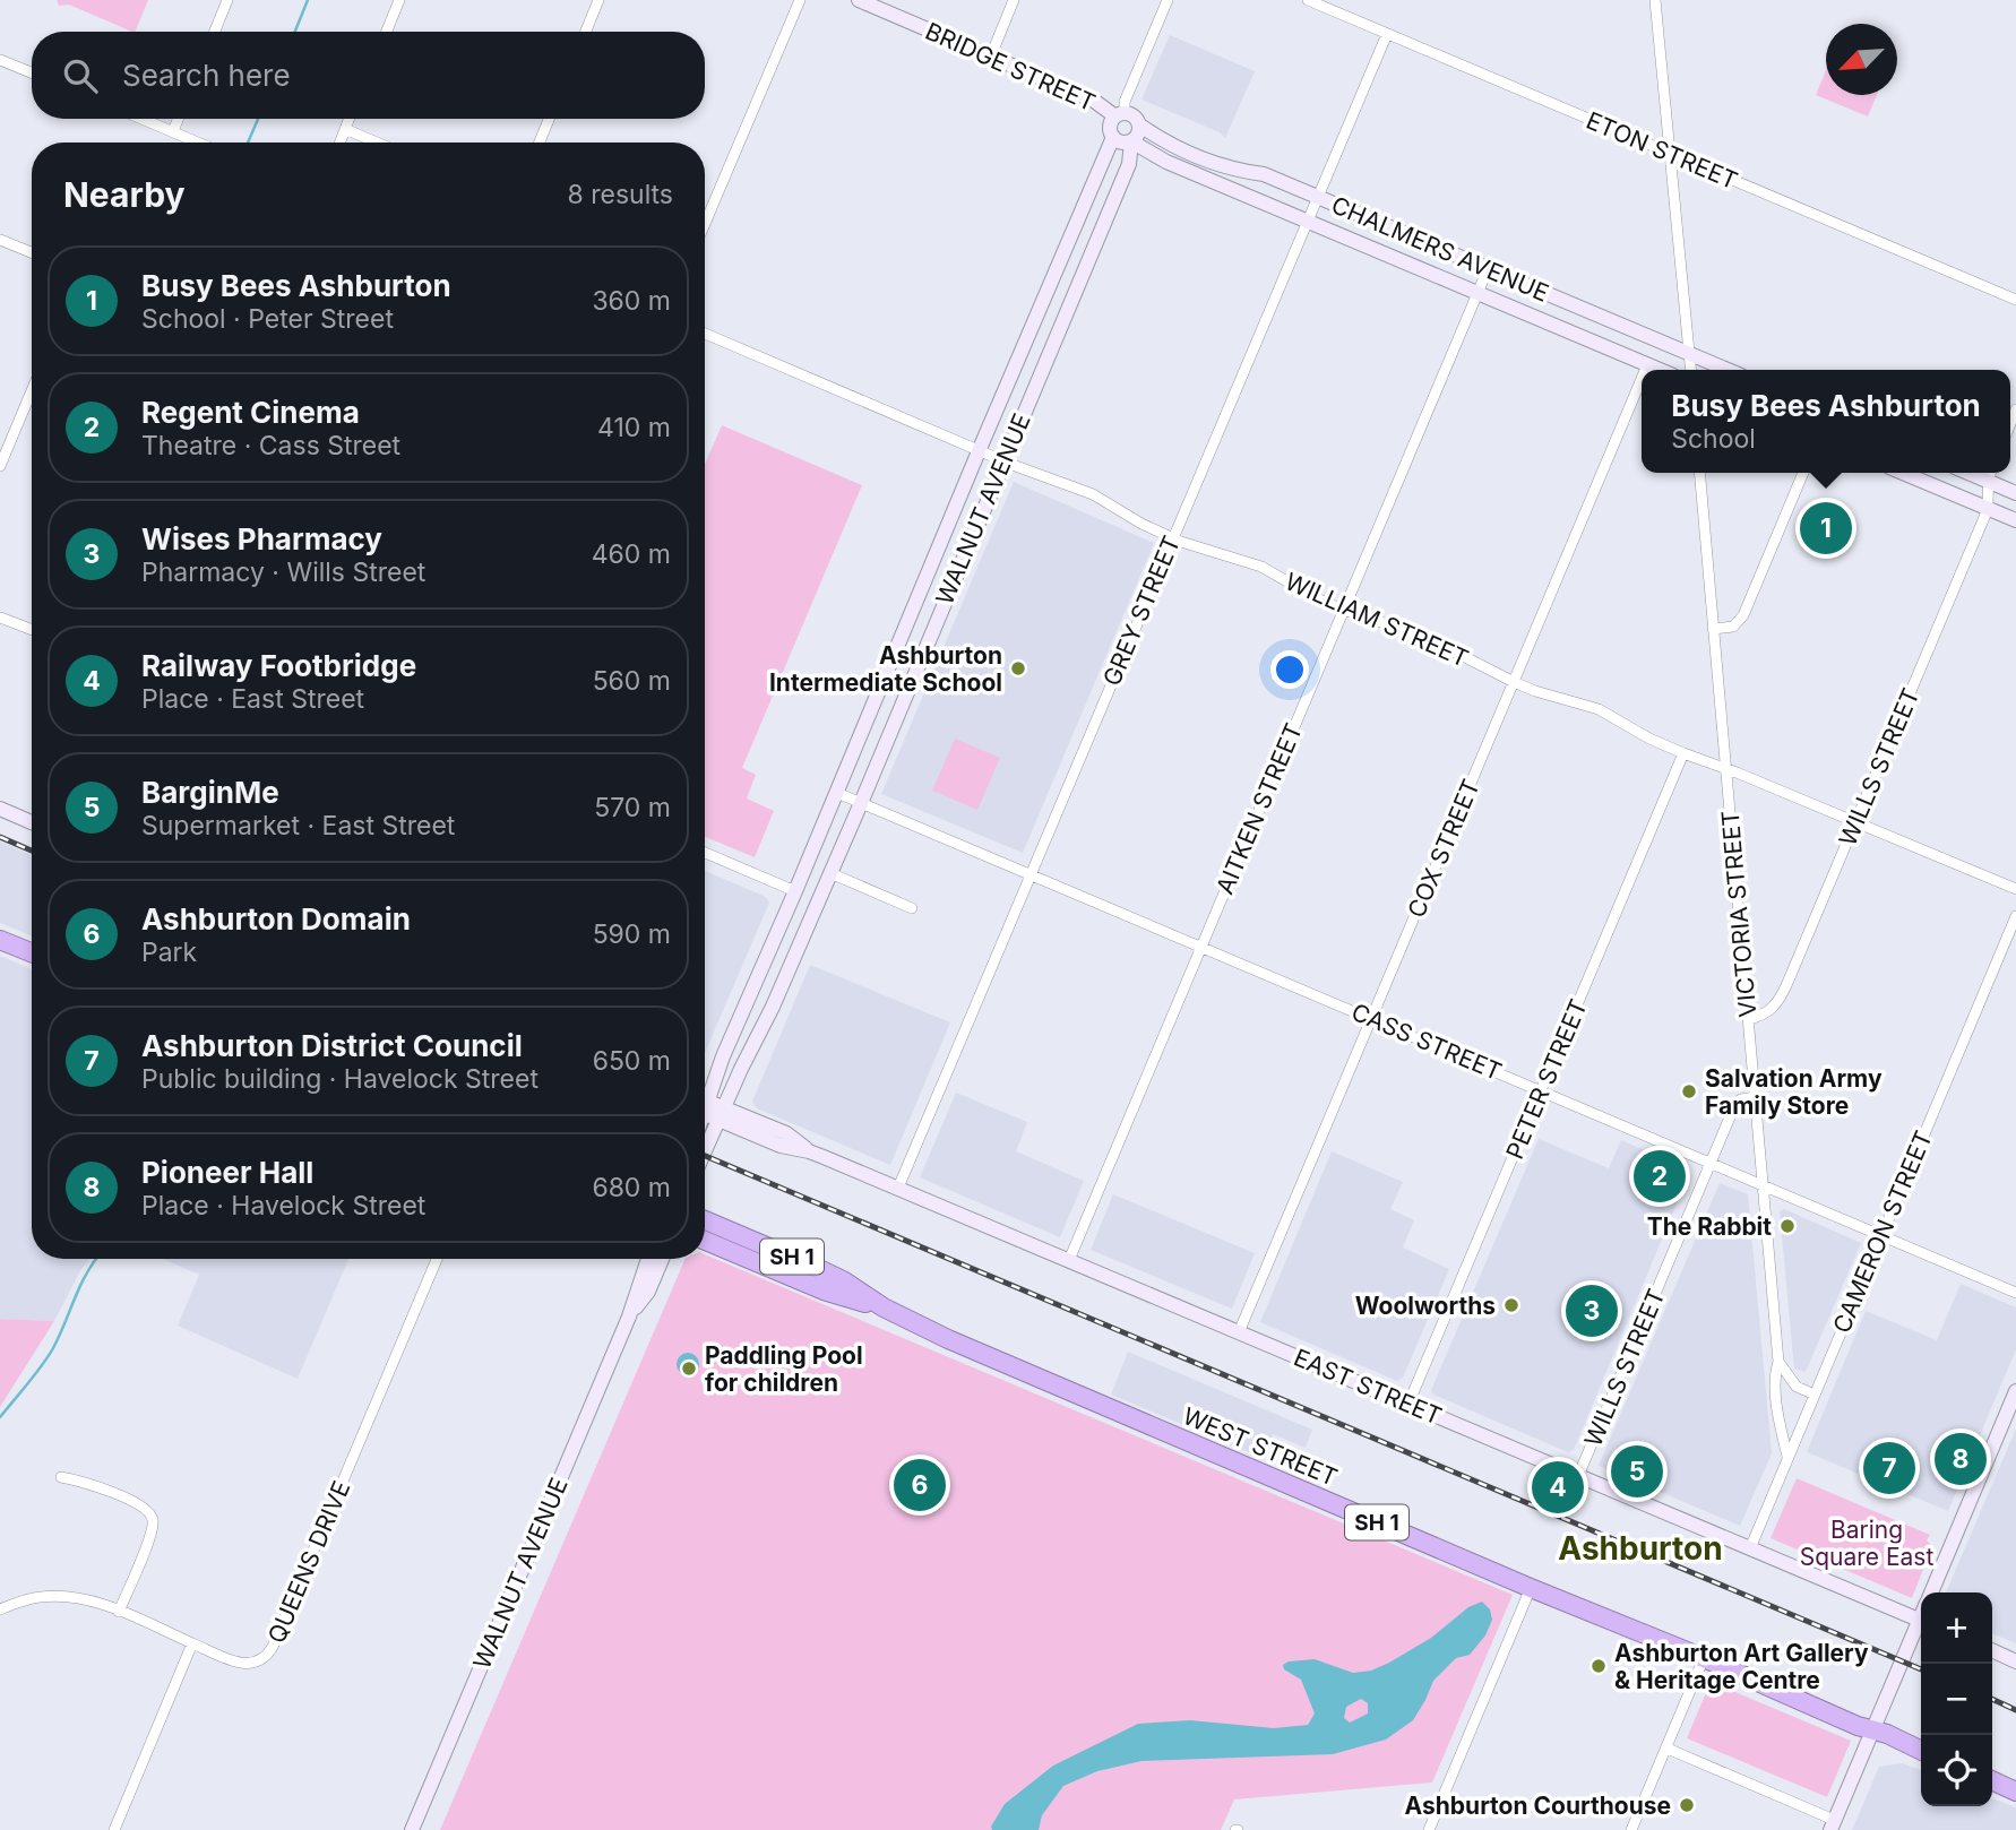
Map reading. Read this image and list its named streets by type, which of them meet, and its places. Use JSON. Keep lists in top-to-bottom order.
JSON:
{
  "streets": {
    "highway": ["SH 1", "WEST STREET"],
    "street": [
      "BRIDGE STREET",
      "ETON STREET",
      "CHALMERS AVENUE",
      "WALNUT AVENUE",
      "GREY STREET",
      "WILLIAM STREET",
      "WILLS STREET",
      "AITKEN STREET",
      "COX STREET",
      "VICTORIA STREET",
      "CASS STREET",
      "PETER STREET",
      "CAMERON STREET",
      "EAST STREET",
      "QUEENS DRIVE"
    ]
  },
  "crossings": [
    ["BRIDGE STREET", "CHALMERS AVENUE"],
    ["BRIDGE STREET", "WALNUT AVENUE"],
    ["ETON STREET", "GREY STREET"],
    ["CHALMERS AVENUE", "WALNUT AVENUE"],
    ["CHALMERS AVENUE", "GREY STREET"],
    ["CHALMERS AVENUE", "AITKEN STREET"],
    ["CHALMERS AVENUE", "COX STREET"],
    ["WALNUT AVENUE", "WILLIAM STREET"],
    ["WALNUT AVENUE", "CASS STREET"],
    ["WALNUT AVENUE", "EAST STREET"],
    ["GREY STREET", "WILLIAM STREET"],
    ["GREY STREET", "CASS STREET"],
    ["GREY STREET", "EAST STREET"],
    ["WILLIAM STREET", "WILLS STREET"],
    ["WILLIAM STREET", "AITKEN STREET"],
    ["WILLIAM STREET", "COX STREET"],
    ["WILLIAM STREET", "VICTORIA STREET"],
    ["WILLIAM STREET", "PETER STREET"],
    ["WILLS STREET", "VICTORIA STREET"],
    ["WILLS STREET", "CASS STREET"],
    ["WILLS STREET", "EAST STREET"],
    ["AITKEN STREET", "CASS STREET"],
    ["AITKEN STREET", "EAST STREET"],
    ["COX STREET", "CASS STREET"],
    ["COX STREET", "EAST STREET"],
    ["VICTORIA STREET", "CASS STREET"],
    ["VICTORIA STREET", "CAMERON STREET"],
    ["CASS STREET", "PETER STREET"],
    ["CASS STREET", "CAMERON STREET"],
    ["PETER STREET", "EAST STREET"],
    ["CAMERON STREET", "EAST STREET"]
  ],
  "districts": ["Ashburton"],
  "parks": ["Baring Square East"],
  "places": [
    "Ashburton Intermediate School",
    "Salvation Army Family Store",
    "The Rabbit",
    "Woolworths",
    "Paddling Pool for children",
    "Ashburton Art Gallery & Heritage Centre",
    "Ashburton Courthouse"
  ],
  "north": "bottom left",
  "page": {
    "search": "Search here",
    "heading": ["Nearby", "8 results"],
    "list": [
      {
        "mark": "1",
        "name": "Busy Bees Ashburton",
        "note": "School · Peter Street",
        "value": "360 m"
      },
      {
        "mark": "2",
        "name": "Regent Cinema",
        "note": "Theatre · Cass Street",
        "value": "410 m"
      },
      {
        "mark": "3",
        "name": "Wises Pharmacy",
        "note": "Pharmacy · Wills Street",
        "value": "460 m"
      },
      {
        "mark": "4",
        "name": "Railway Footbridge",
        "note": "Place · East Street",
        "value": "560 m"
      },
      {
        "mark": "5",
        "name": "BarginMe",
        "note": "Supermarket · East Street",
        "value": "570 m"
      },
      {
        "mark": "6",
        "name": "Ashburton Domain",
        "note": "Park",
        "value": "590 m"
      },
      {
        "mark": "7",
        "name": "Ashburton District Council",
        "note": "Public building · Havelock Street",
        "value": "650 m"
      },
      {
        "mark": "8",
        "name": "Pioneer Hall",
        "note": "Place · Havelock Street",
        "value": "680 m"
      }
    ],
    "popup": ["Busy Bees Ashburton", "School"],
    "pins": [
      "1",
      "2",
      "3",
      "8",
      "7",
      "5",
      "6",
      "4"
    ],
    "map_buttons": ["+", "−"]
  }
}
